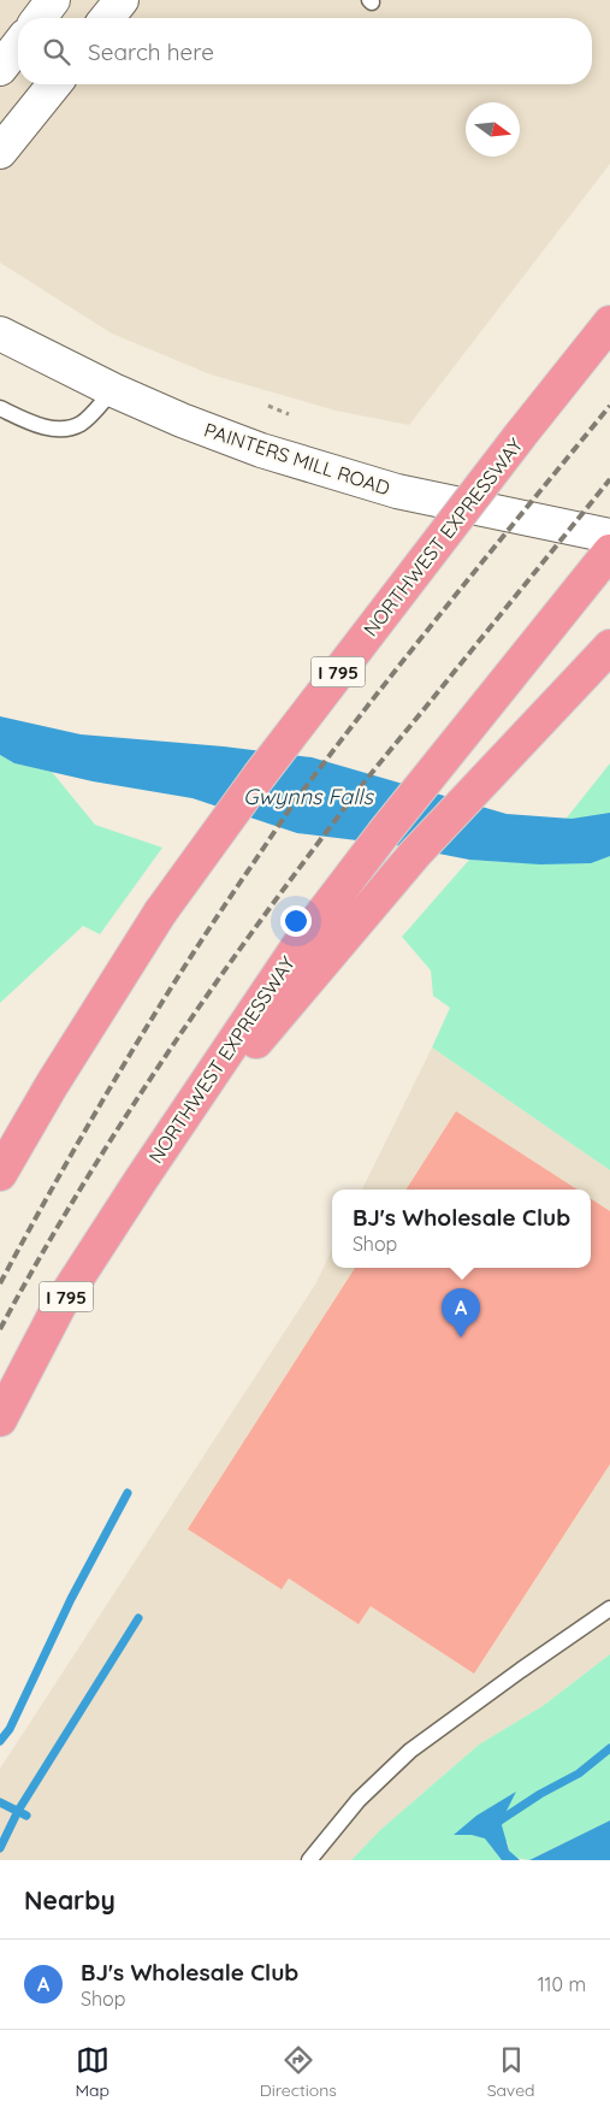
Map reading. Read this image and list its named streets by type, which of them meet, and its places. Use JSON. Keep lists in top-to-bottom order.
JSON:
{
  "streets": {
    "highway": ["NORTHWEST EXPRESSWAY", "I 795"],
    "main road": ["PAINTERS MILL ROAD"]
  },
  "water": ["Gwynns Falls"],
  "north": "right",
  "page": {
    "search": "Search here",
    "popup": ["BJ's Wholesale Club", "Shop"],
    "pins": "A",
    "heading": "Nearby",
    "list": [
      {
        "mark": "A",
        "name": "BJ's Wholesale Club",
        "note": "Shop",
        "value": "110 m"
      }
    ],
    "nav": ["Map", "Directions", "Saved"]
  }
}
